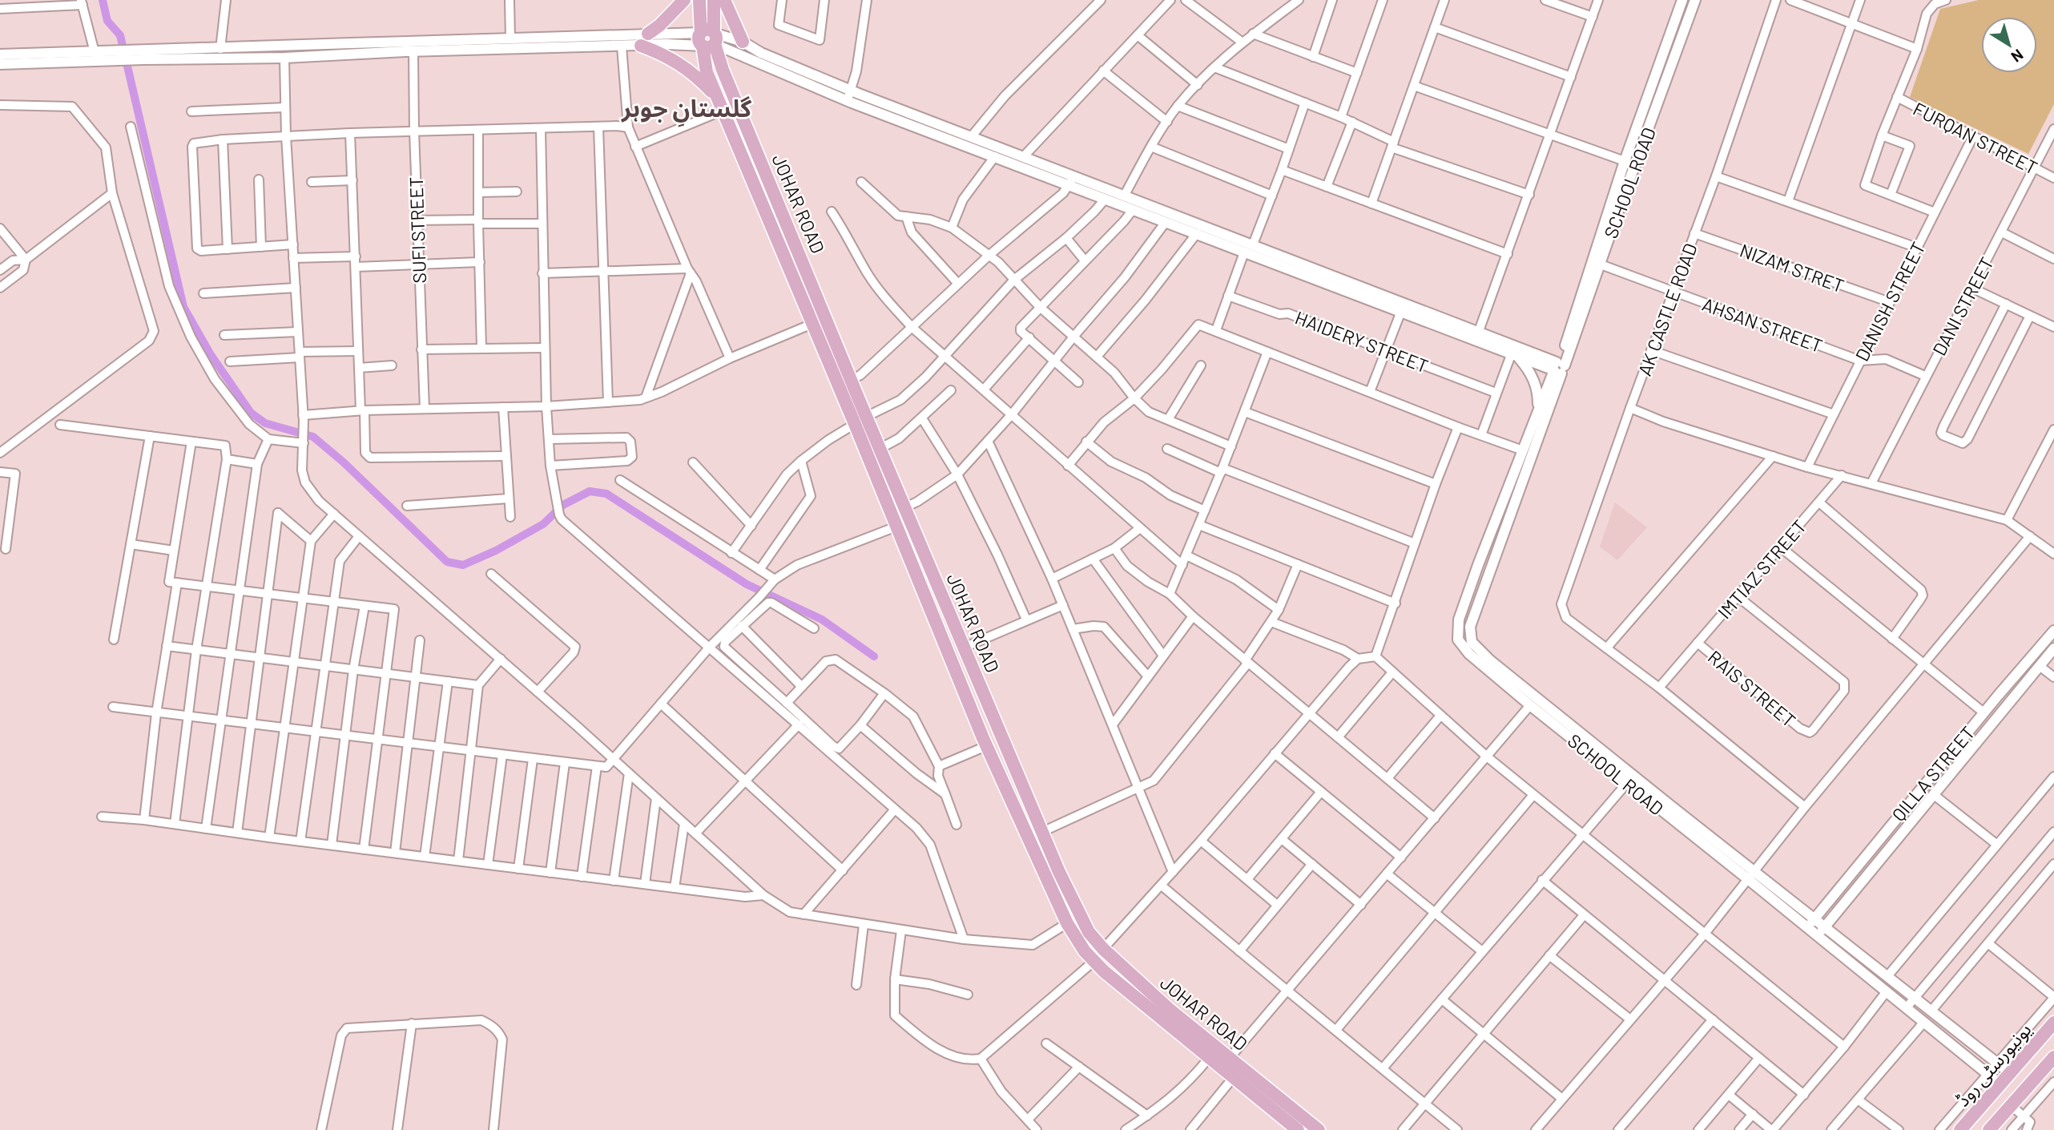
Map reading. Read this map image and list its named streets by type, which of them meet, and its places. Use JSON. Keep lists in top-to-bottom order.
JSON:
{
  "streets": {
    "main road": ["JOHAR ROAD", "یونیورسٹی روڈ"],
    "street": [
      "FURQAN STREET",
      "SCHOOL ROAD",
      "SUFI STREET",
      "NIZAM STRET",
      "DANISH STREET",
      "DANI STREET",
      "AK CASTLE ROAD",
      "AHSAN STREET",
      "HAIDERY STREET",
      "IMTIAZ STREET",
      "RAIS STREET",
      "QILLA STREET"
    ]
  },
  "crossings": [
    ["FURQAN STREET", "DANISH STREET"],
    ["FURQAN STREET", "DANI STREET"],
    ["SCHOOL ROAD", "AHSAN STREET"],
    ["SCHOOL ROAD", "QILLA STREET"],
    ["SCHOOL ROAD", "یونیورسٹی روڈ"],
    ["NIZAM STRET", "DANISH STREET"],
    ["NIZAM STRET", "AK CASTLE ROAD"],
    ["DANISH STREET", "AHSAN STREET"],
    ["DANI STREET", "AHSAN STREET"],
    ["AK CASTLE ROAD", "AHSAN STREET"],
    ["IMTIAZ STREET", "RAIS STREET"]
  ],
  "districts": ["گلستانِ جوہر"],
  "north": "bottom right"
}
